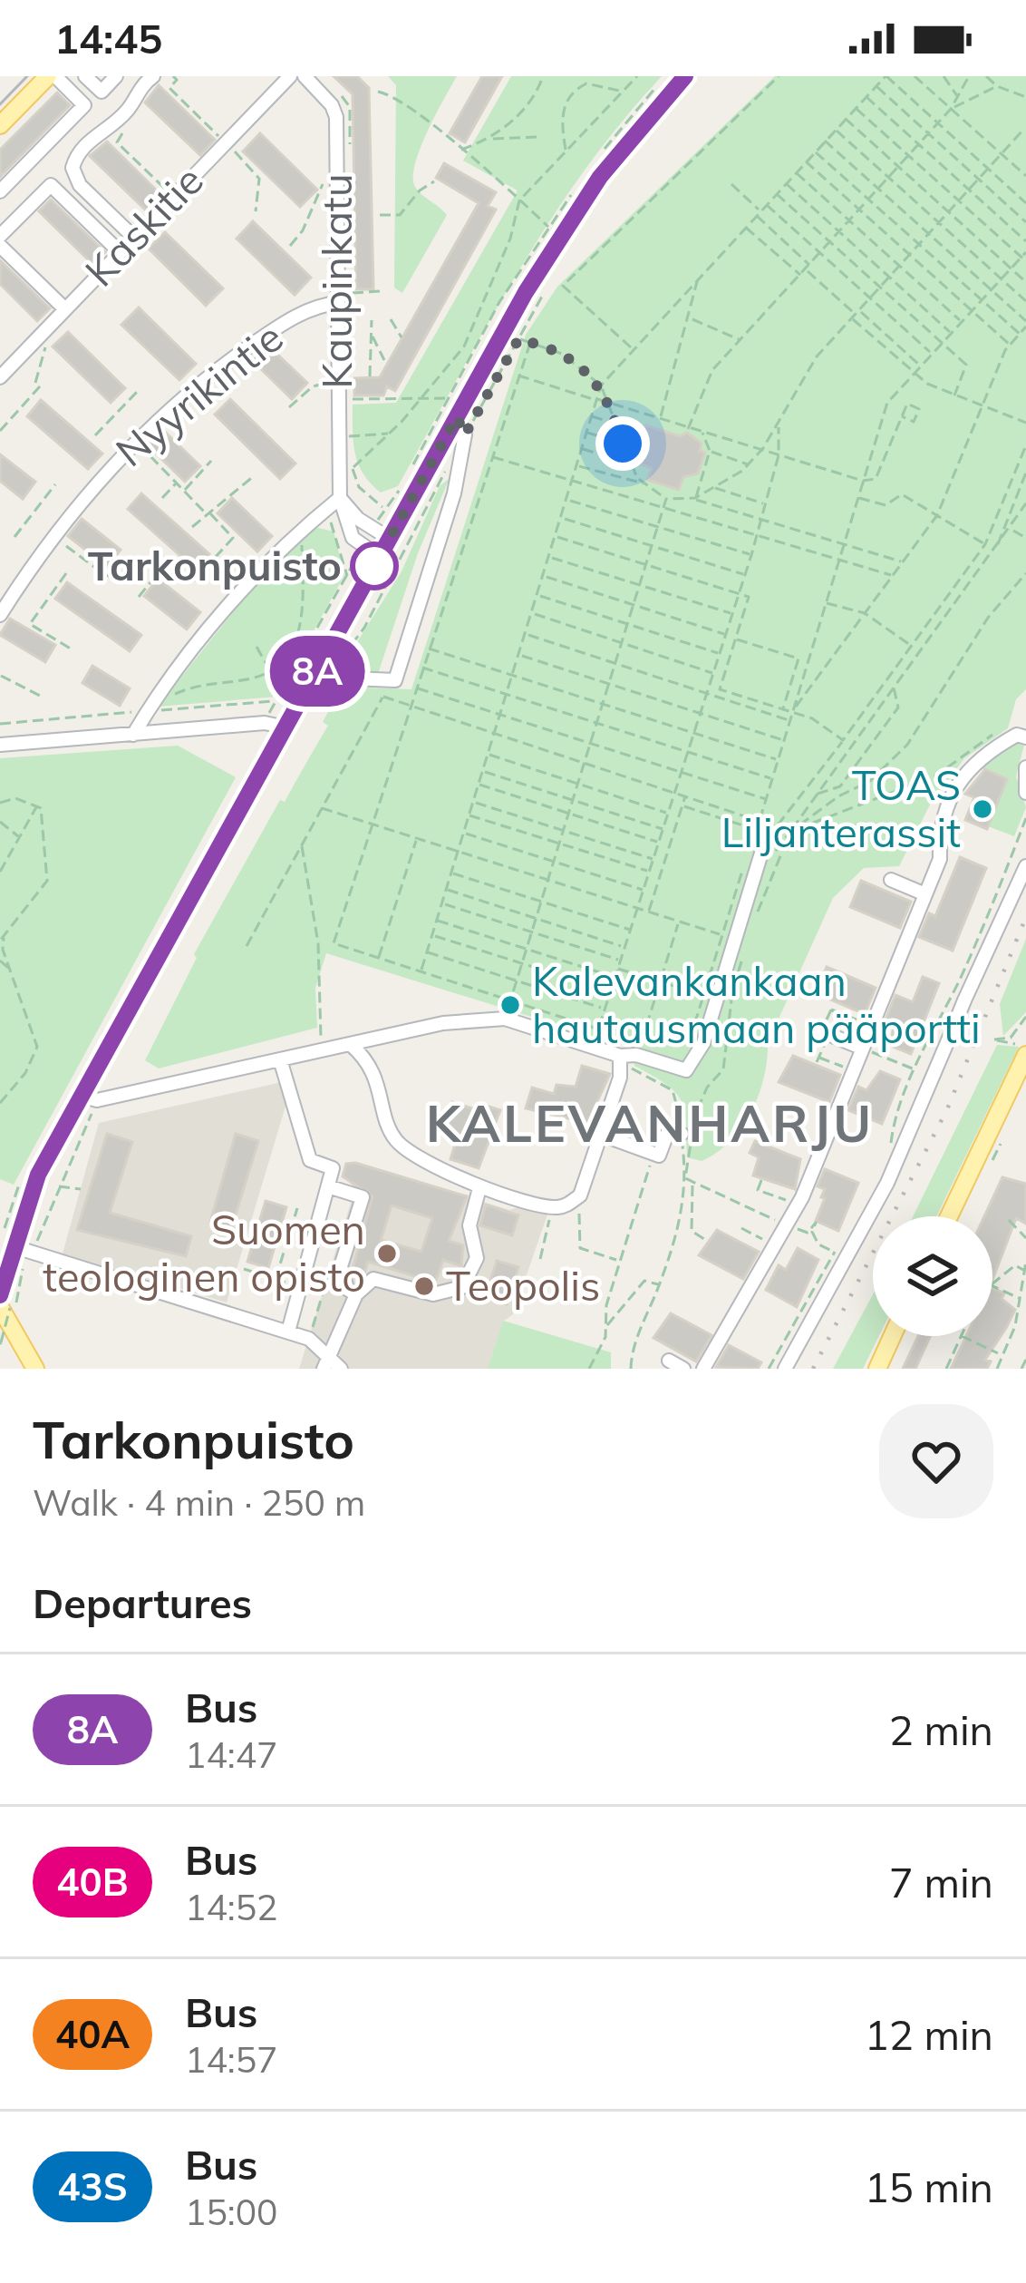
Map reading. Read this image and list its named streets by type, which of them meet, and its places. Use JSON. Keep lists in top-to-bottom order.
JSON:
{
  "streets": {
    "street": ["Kaskitie", "Kaupinkatu", "Nyyrikintie"]
  },
  "crossings": [
    ["Kaupinkatu", "Nyyrikintie"]
  ],
  "districts": ["KALEVANHARJU"],
  "places": [
    "Tarkonpuisto",
    "TOAS Liljanterassit",
    "Kalevankankaan hautausmaan pääportti",
    "Suomen teologinen opisto",
    "Teopolis"
  ],
  "lines": ["bus line 8A"],
  "page": {
    "status": "14:45",
    "on_map": "8A",
    "heading": [
      ["Tarkonpuisto", "Walk · 4 min · 250 m"],
      "Departures"
    ],
    "list": [
      {
        "mark": "8A",
        "name": "Bus",
        "note": "14:47",
        "value": "2 min"
      },
      {
        "mark": "40B",
        "name": "Bus",
        "note": "14:52",
        "value": "7 min"
      },
      {
        "mark": "40A",
        "name": "Bus",
        "note": "14:57",
        "value": "12 min"
      },
      {
        "mark": "43S",
        "name": "Bus",
        "note": "15:00",
        "value": "15 min"
      }
    ]
  }
}
